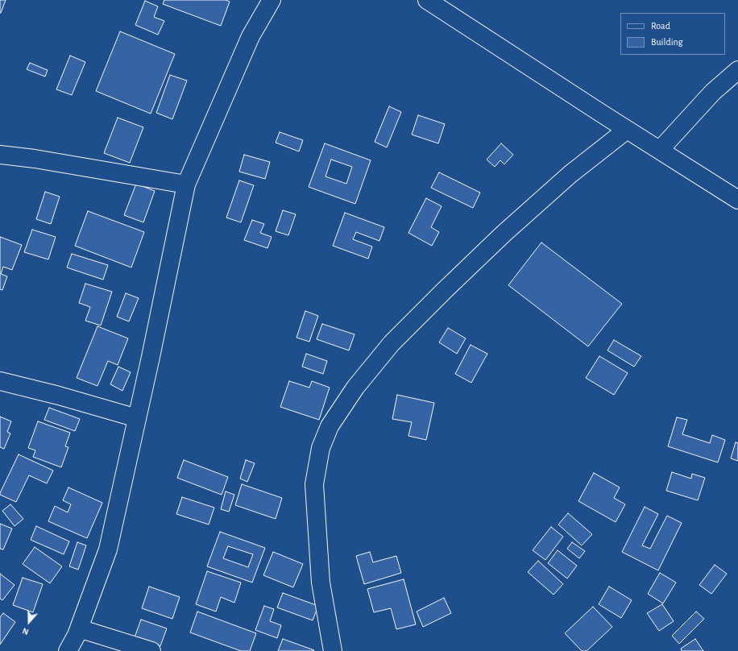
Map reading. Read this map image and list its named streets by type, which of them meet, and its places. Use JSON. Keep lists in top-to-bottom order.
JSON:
{
  "legend": ["Road", "Building"],
  "north": "bottom"
}
